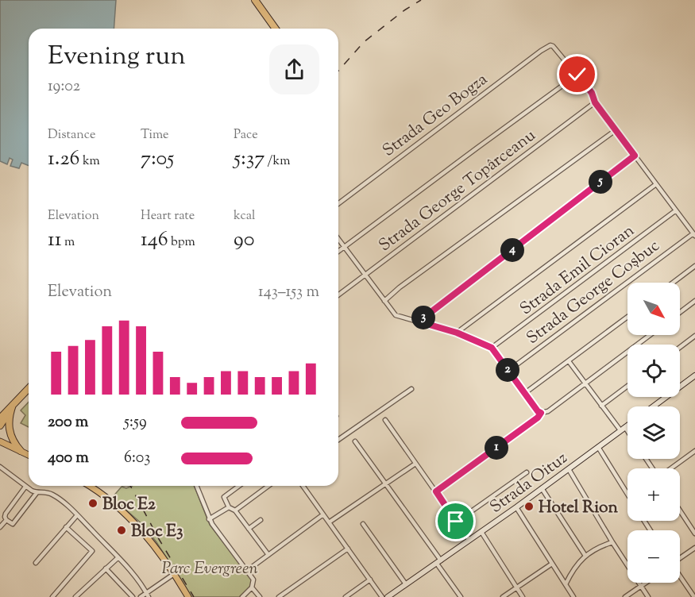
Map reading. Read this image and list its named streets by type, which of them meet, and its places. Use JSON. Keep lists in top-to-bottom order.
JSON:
{
  "streets": {
    "main road": ["Strada Oituz"],
    "street": [
      "Strada Geo Bogza",
      "Strada George Topârceanu",
      "Strada Emil Cioran",
      "Strada George Coșbuc"
    ]
  },
  "parks": ["Parc Evergreen"],
  "places": ["Bloc E2", "Hotel Rion", "Bloc E3"],
  "north": "bottom right",
  "page": {
    "heading": ["Evening run", "19:02"],
    "stats": [
      ["Distance", "1.26 km"],
      ["Time", "7:05"],
      ["Pace", "5:37 /km"],
      ["Elevation", "11 m"],
      ["Heart rate", "146 bpm"],
      ["kcal", "90"]
    ],
    "pins": [
      "5",
      "4",
      "3",
      "2",
      "1"
    ],
    "chart": ["Elevation", "143–153 m"],
    "map_buttons": ["+", "−"],
    "list": [
      {
        "name": "200 m",
        "note": "5:59"
      },
      {
        "name": "400 m",
        "note": "6:03"
      }
    ]
  }
}
